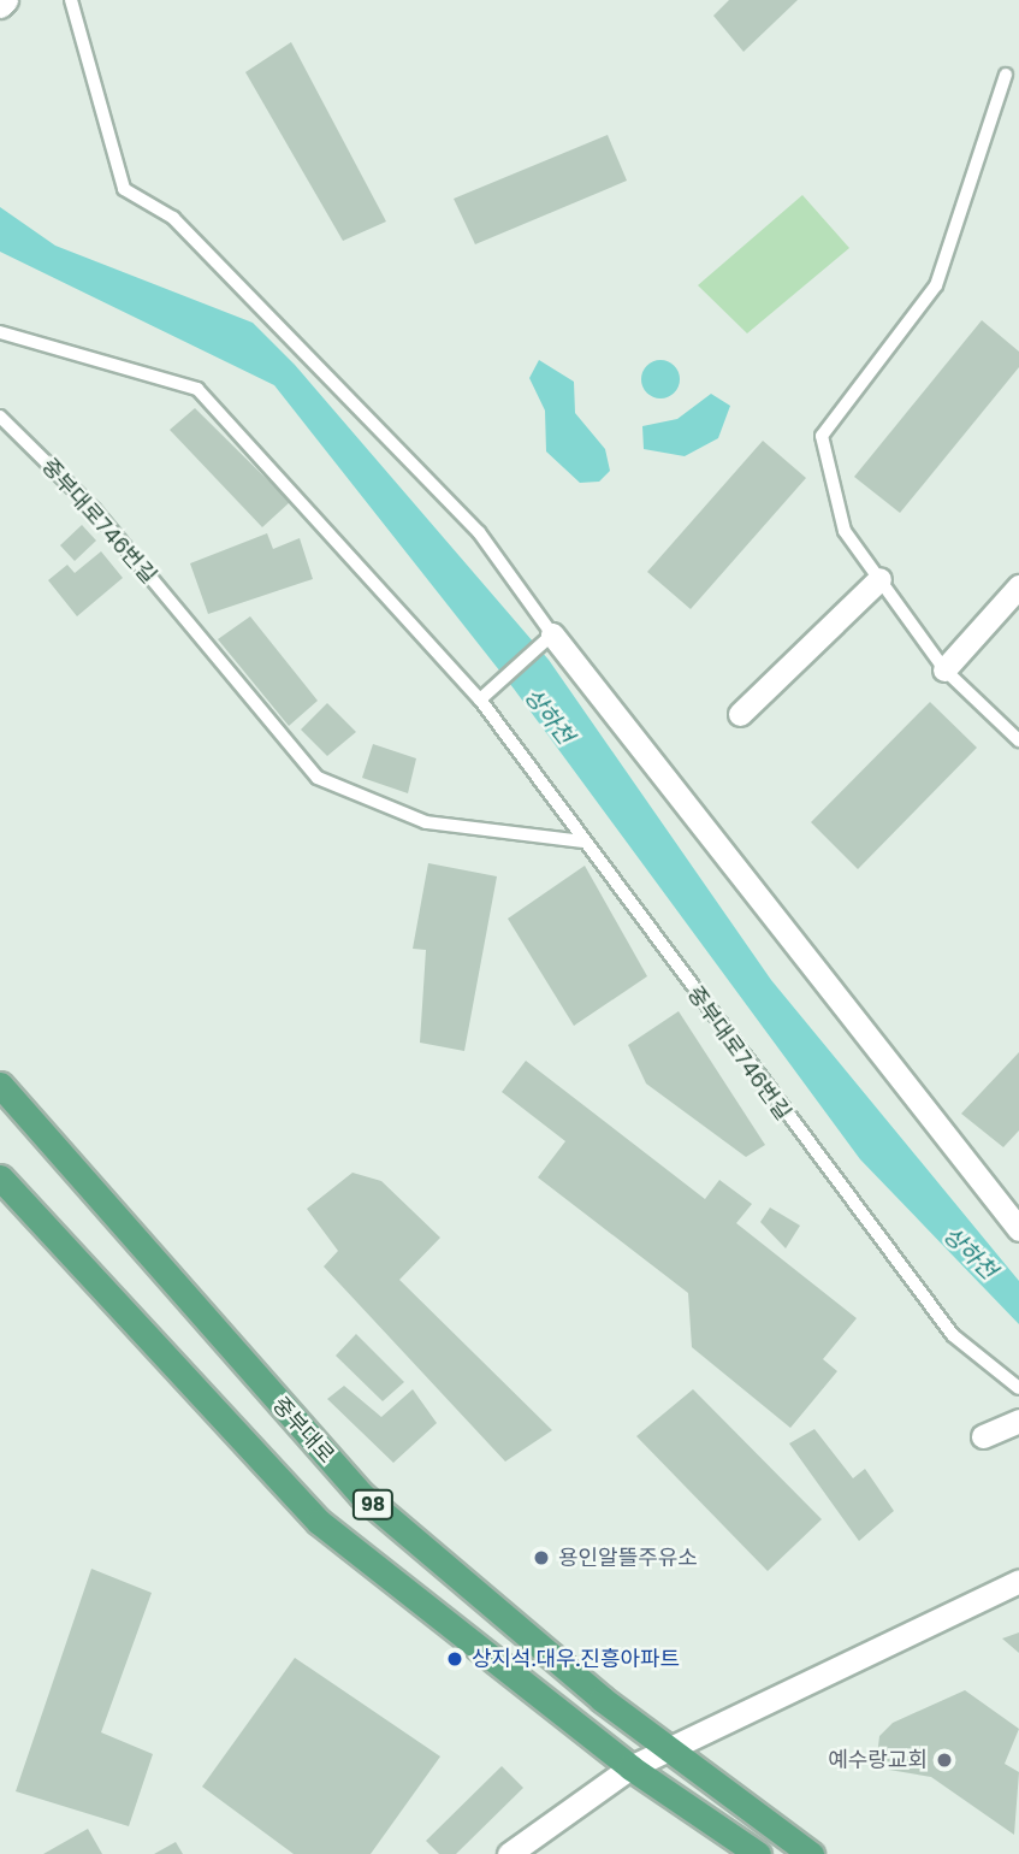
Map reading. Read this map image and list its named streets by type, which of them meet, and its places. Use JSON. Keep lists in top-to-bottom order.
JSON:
{
  "streets": {
    "main road": ["중부대로", "98"],
    "lane": ["중부대로746번길"]
  },
  "water": ["상하천"],
  "places": ["용인알뜰주유소", "상지석.대우.진흥아파트", "예수랑교회"]
}
